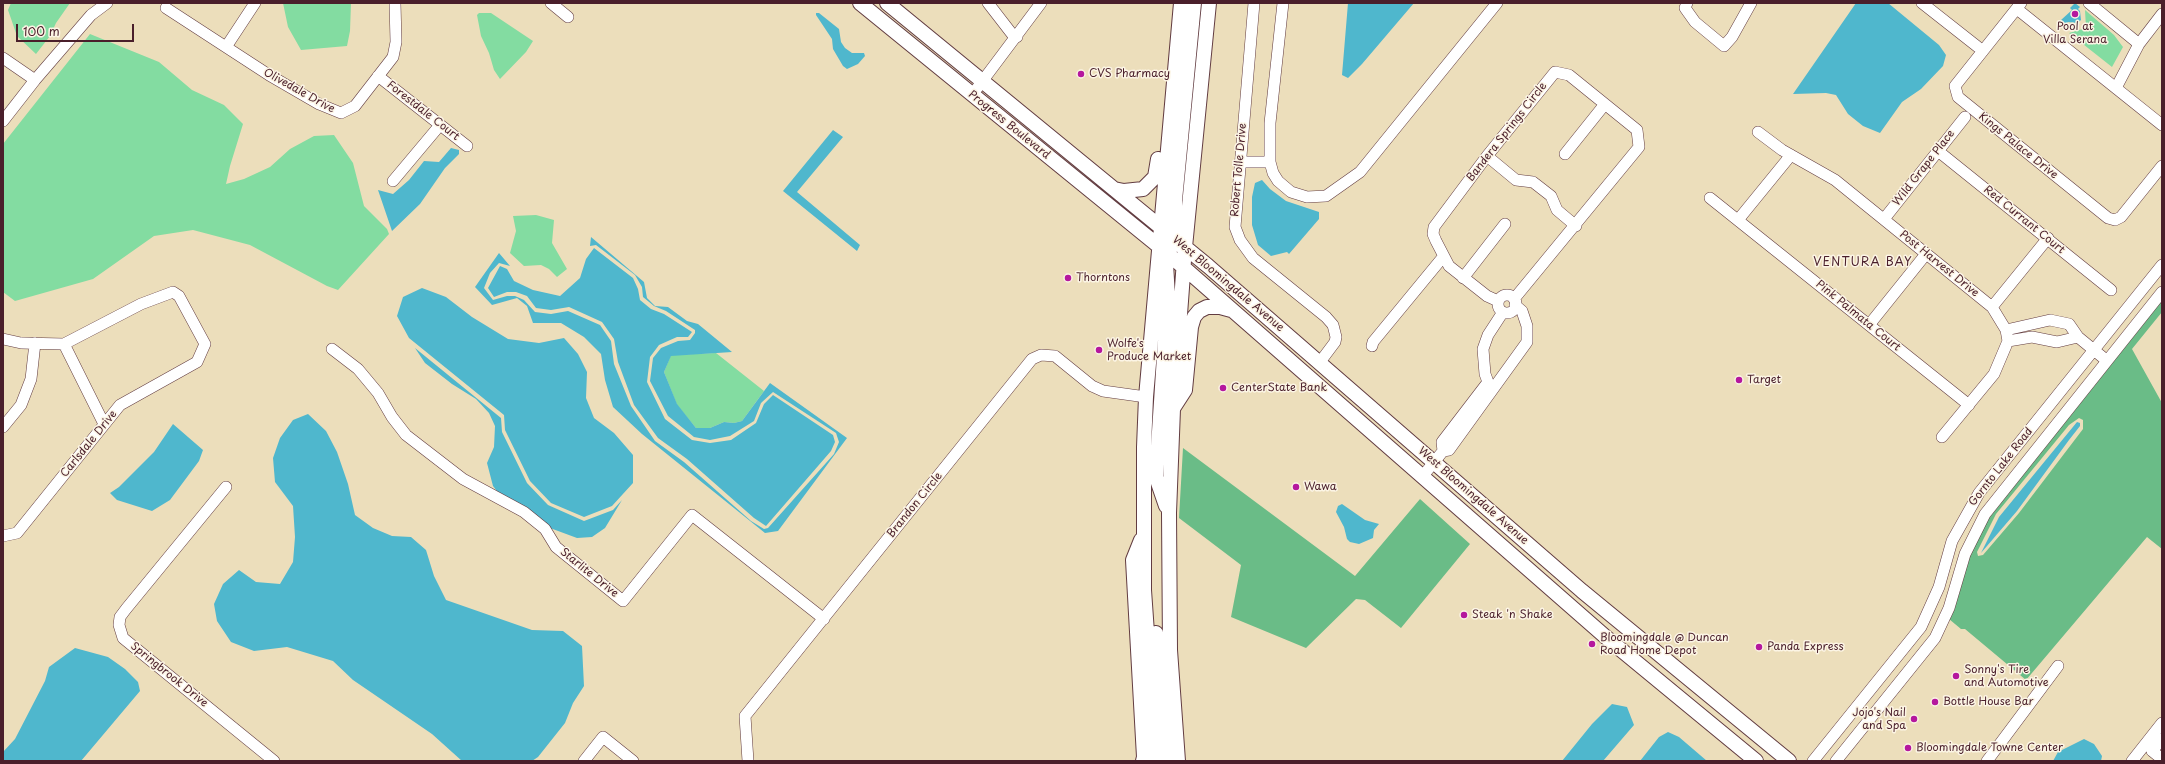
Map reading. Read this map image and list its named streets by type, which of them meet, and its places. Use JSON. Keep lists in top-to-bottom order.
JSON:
{
  "streets": {
    "main road": ["Progress Boulevard", "West Bloomingdale Avenue"],
    "street": [
      "Olivedale Drive",
      "Forestdale Court",
      "Bandera Springs Circle",
      "Kings Palace Drive",
      "Wild Grape Place",
      "Robert Tolle Drive",
      "Red Currant Court",
      "Post Harvest Drive",
      "Pink Palmata Court",
      "Carlsdale Drive",
      "Gornto Lake Road",
      "Brandon Circle",
      "Starlite Drive",
      "Springbrook Drive"
    ]
  },
  "crossings": [
    ["Olivedale Drive", "Forestdale Court"],
    ["Progress Boulevard", "West Bloomingdale Avenue"],
    ["Wild Grape Place", "Red Currant Court"],
    ["Wild Grape Place", "Post Harvest Drive"],
    ["Robert Tolle Drive", "West Bloomingdale Avenue"],
    ["Brandon Circle", "Starlite Drive"]
  ],
  "districts": ["VENTURA BAY"],
  "places": [
    "Pool at Villa Serana",
    "CVS Pharmacy",
    "Thorntons",
    "Wolfe's Produce Market",
    "Target",
    "CenterState Bank",
    "Wawa",
    "Steak 'n Shake",
    "Bloomingdale @ Duncan Road Home Depot",
    "Panda Express",
    "Sonny's Tire and Automotive",
    "Bottle House Bar",
    "Jojo's Nail and Spa",
    "Bloomingdale Towne Center"
  ],
  "scale_bar": "100 m"
}
